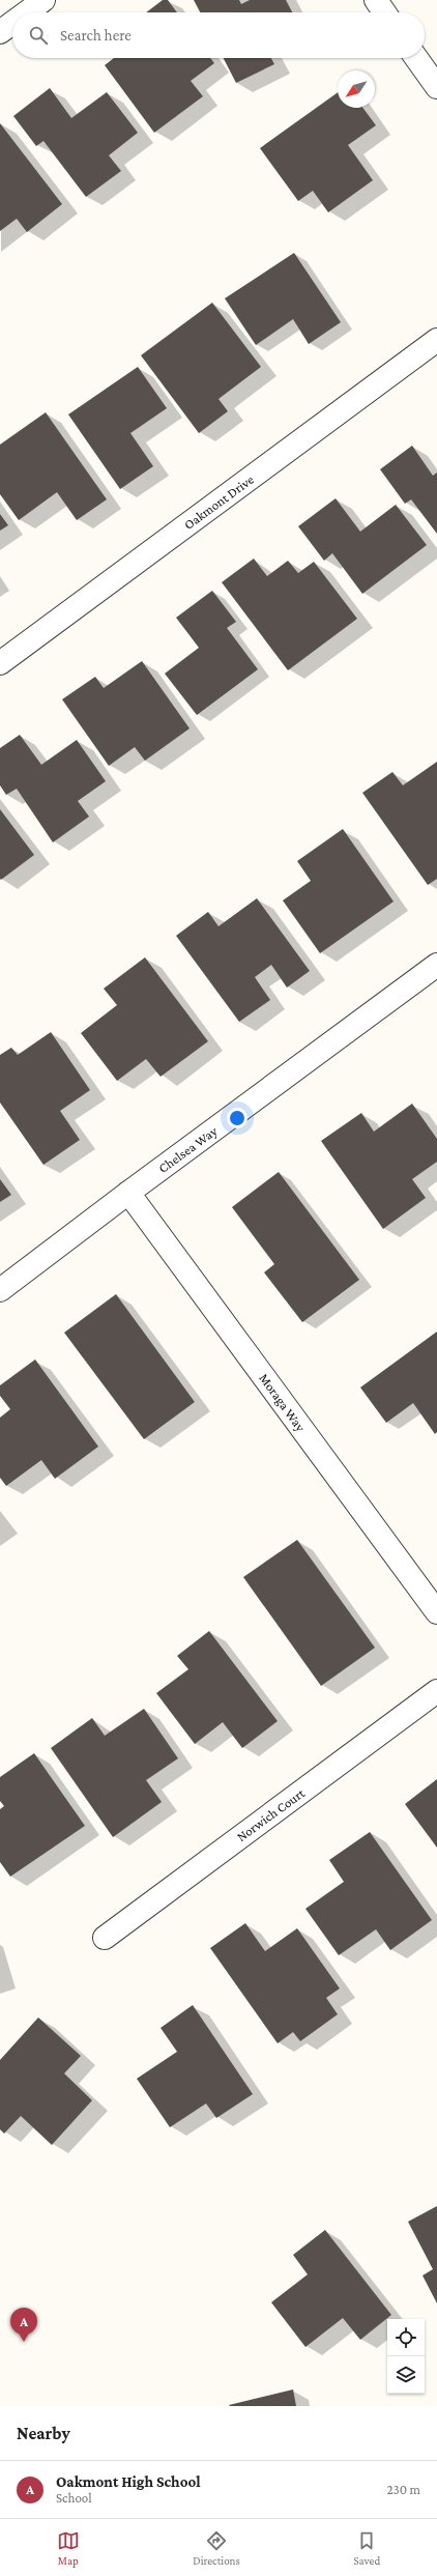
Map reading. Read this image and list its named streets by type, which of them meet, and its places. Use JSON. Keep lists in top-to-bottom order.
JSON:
{
  "streets": {
    "street": [
      "Oakmont Drive",
      "Chelsea Way",
      "Moraga Way",
      "Norwich Court"
    ]
  },
  "crossings": [
    ["Chelsea Way", "Moraga Way"]
  ],
  "north": "bottom left",
  "page": {
    "search": "Search here",
    "pins": "A",
    "heading": "Nearby",
    "list": [
      {
        "mark": "A",
        "name": "Oakmont High School",
        "note": "School",
        "value": "230 m"
      }
    ],
    "nav": ["Map", "Directions", "Saved"]
  }
}
